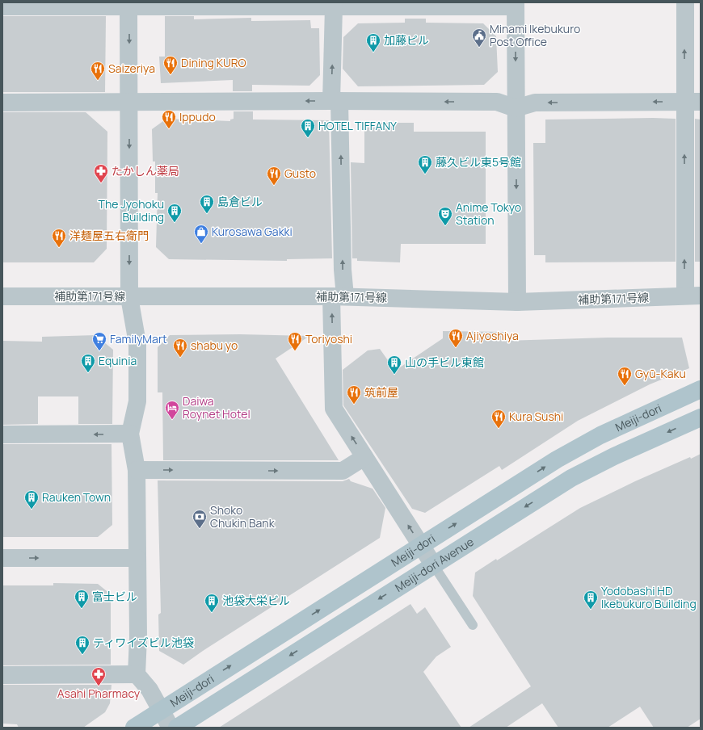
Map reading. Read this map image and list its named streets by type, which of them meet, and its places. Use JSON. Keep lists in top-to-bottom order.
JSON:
{
  "streets": {
    "main road": ["Meiji-dori", "Meiji-dori Avenue"],
    "street": ["補助第171号線"]
  },
  "one_way": ["Meiji-dori", "Meiji-dori Avenue"],
  "places": {
    "public building": ["Minami Ikebukuro Post Office"],
    "building": [
      "加藤ピル",
      "HOTEL TIFFANY",
      "藤久ビル東5号館",
      "島倉ビル",
      "The Jyohoku Building",
      "Equinia",
      "山の手ビル東館",
      "Rauken Town",
      "富士ビル",
      "Yodobashi HD Ikebukuro Building",
      "池袋大栄ビル",
      "ティワイズビル池袋"
    ],
    "restaurant": [
      "Dining KURO",
      "Saizeriya",
      "Ippudo",
      "Gusto",
      "洋麺屋五右衛門",
      "Ajiyoshiya",
      "Toriyoshi",
      "shabu yo",
      "Gyū-Kaku",
      "筑前屋",
      "Kura Sushi"
    ],
    "pharmacy": ["たかしん薬局", "Asahi Pharmacy"],
    "theatre": ["Anime Tokyo Station"],
    "shop": ["Kurosawa Gakki"],
    "supermarket": ["FamilyMart"],
    "hotel": ["Daiwa Roynet Hotel"],
    "bank": ["Shoko Chukin Bank"]
  }
}
